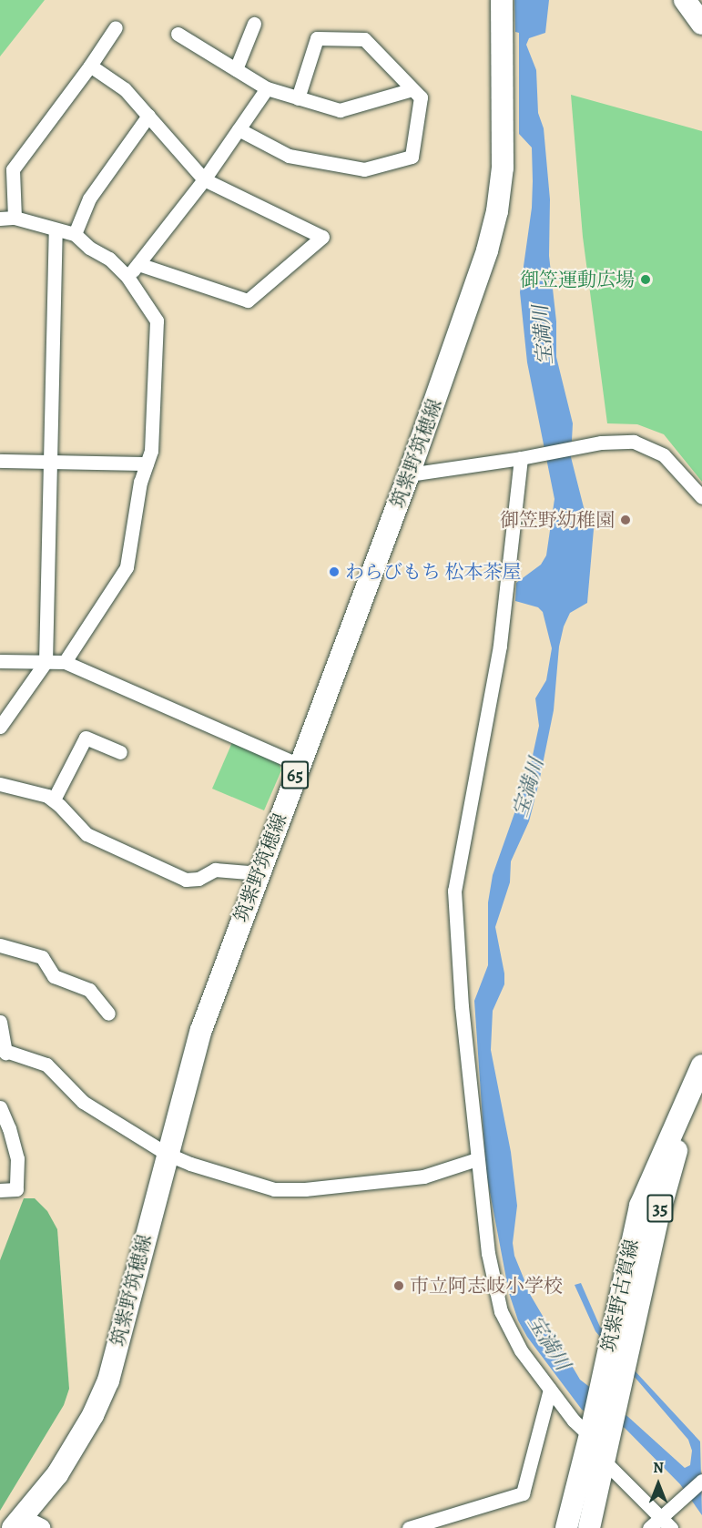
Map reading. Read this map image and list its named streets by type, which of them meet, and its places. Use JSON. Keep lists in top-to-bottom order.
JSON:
{
  "streets": {
    "main road": [
      "筑紫野筑穂線",
      "65",
      "35",
      "筑紫野古賀線"
    ]
  },
  "water": ["宝満川"],
  "places": [
    "御笠運動広場",
    "御笠野幼稚園",
    "わらびもち 松本茶屋",
    "市立阿志岐小学校"
  ],
  "north": "top"
}
